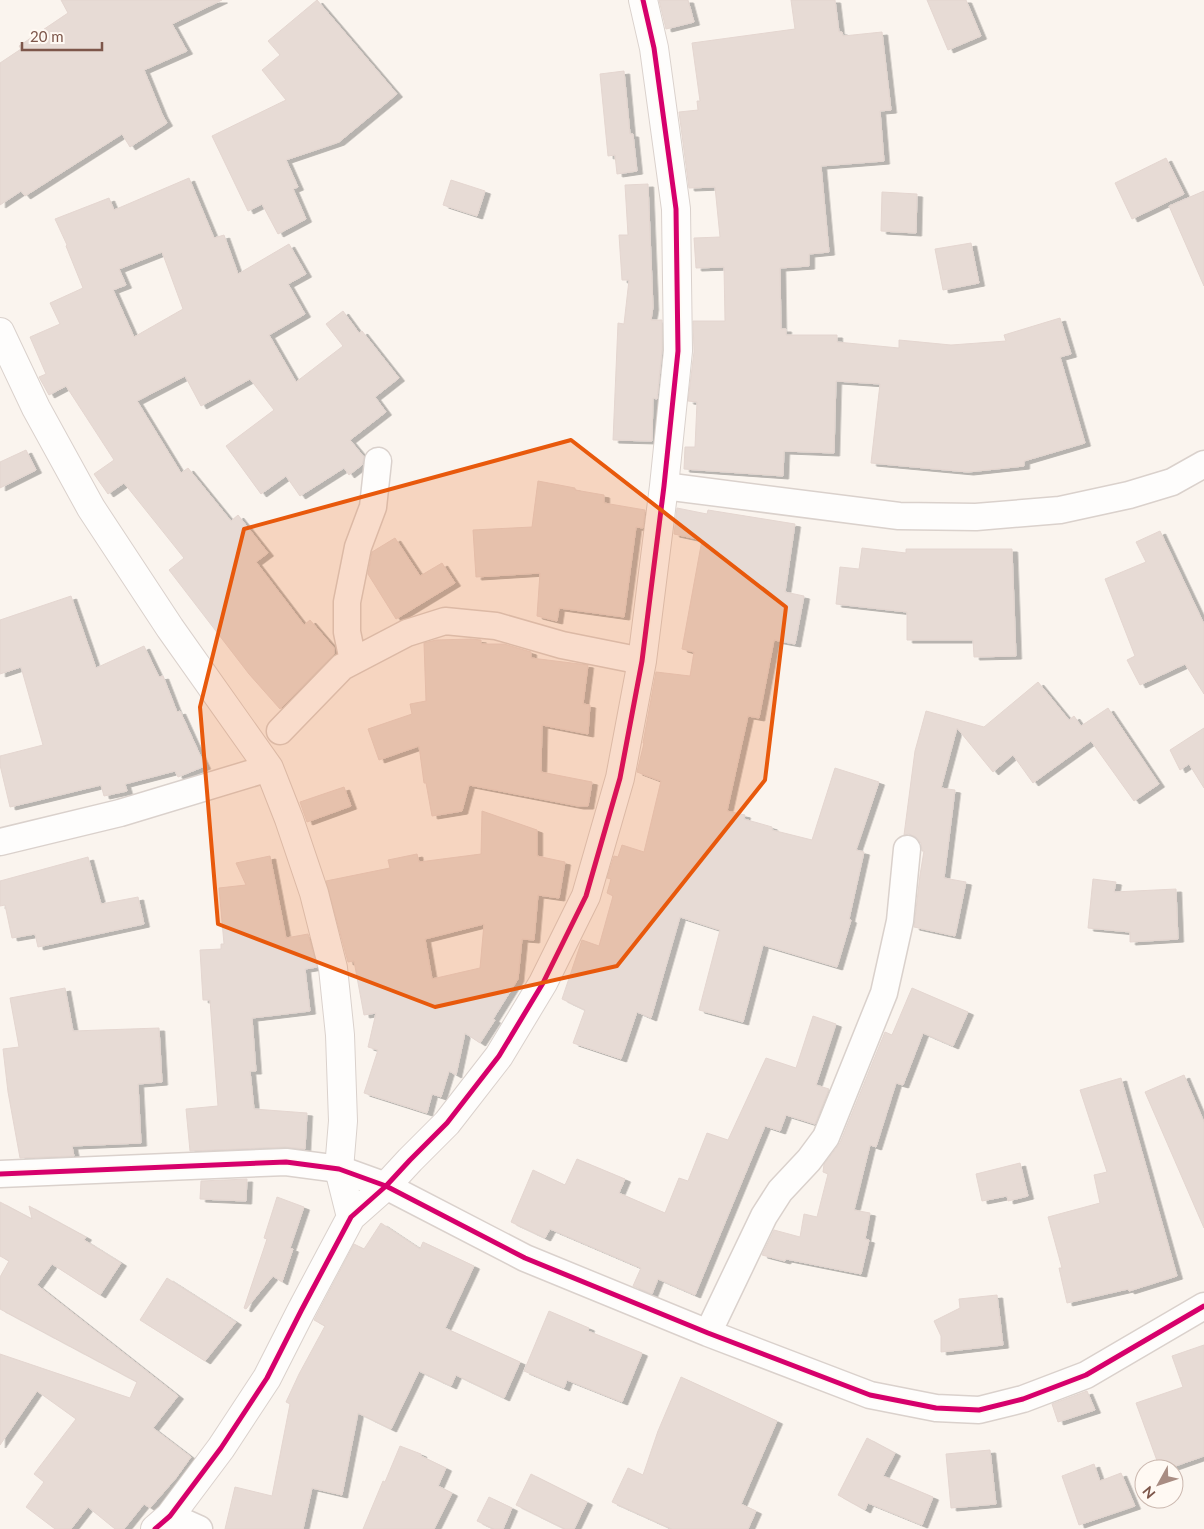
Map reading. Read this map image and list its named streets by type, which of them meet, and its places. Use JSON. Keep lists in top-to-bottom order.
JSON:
{
  "scale_bar": "20 m",
  "north": "bottom left"
}
